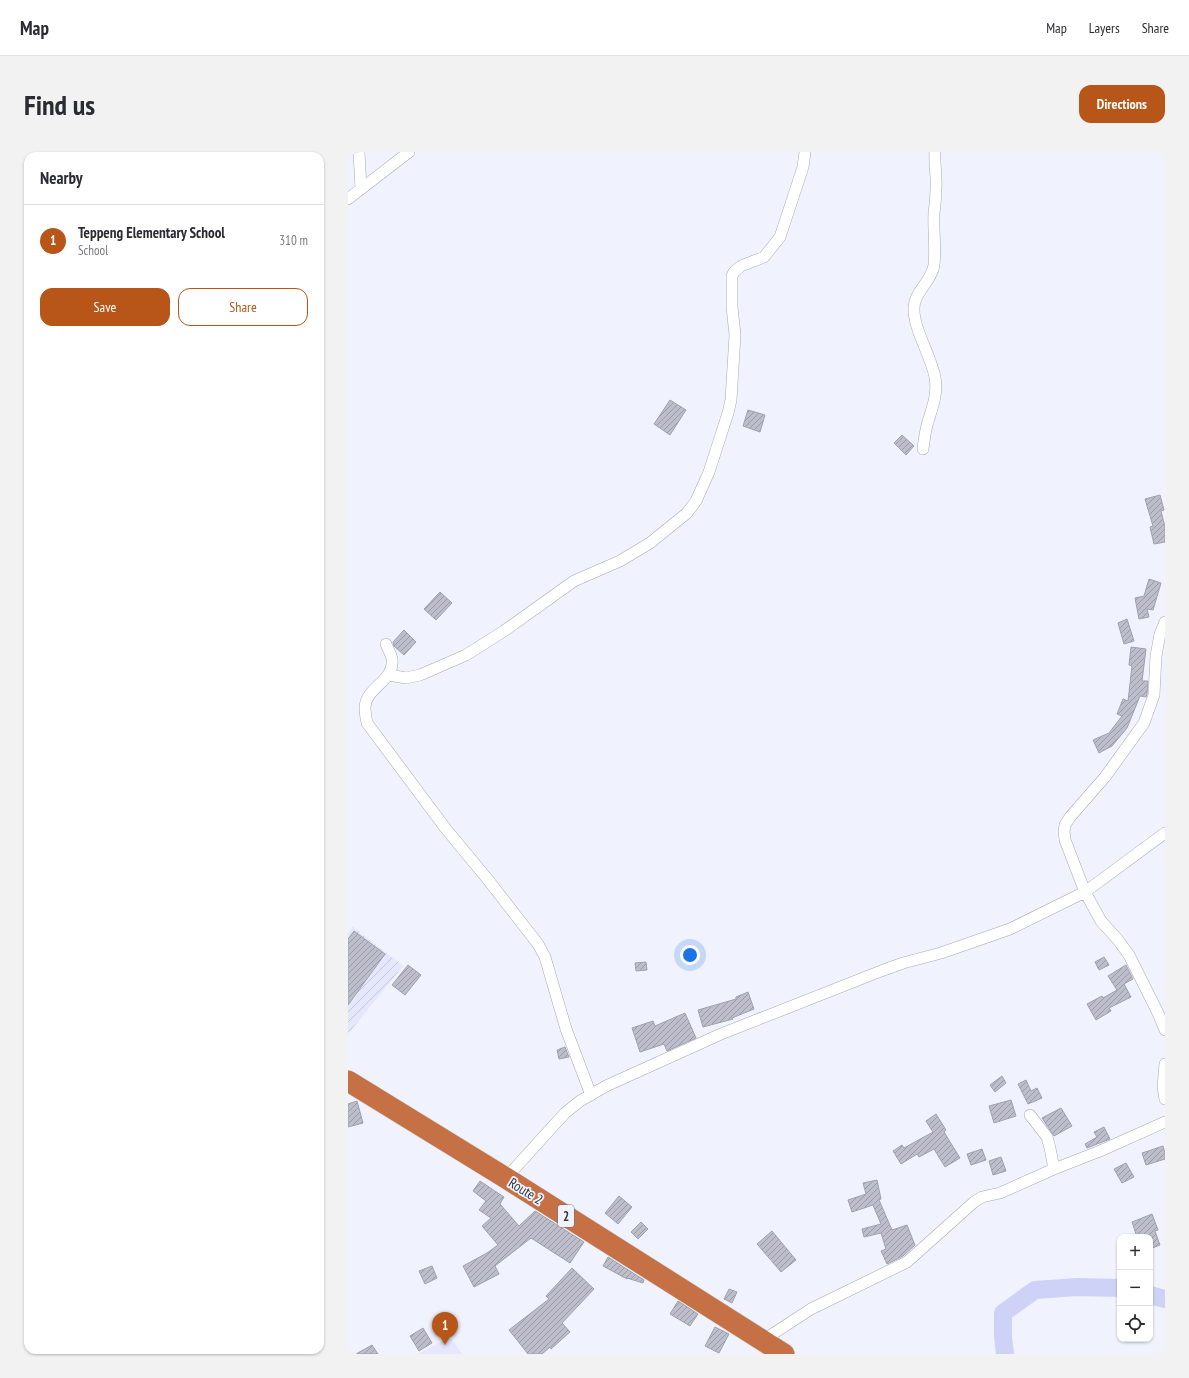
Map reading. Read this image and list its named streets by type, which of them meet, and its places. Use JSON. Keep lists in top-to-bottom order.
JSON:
{
  "streets": {
    "highway": ["Route 2", "2"]
  },
  "page": {
    "header": "Map",
    "nav": ["Map", "Layers", "Share"],
    "buttons": [
      "Directions",
      ["Save", "Share"]
    ],
    "title": "Find us",
    "heading": "Nearby",
    "list": [
      {
        "mark": "1",
        "name": "Teppeng Elementary School",
        "note": "School",
        "value": "310 m"
      }
    ],
    "map_buttons": ["+", "−"],
    "pins": "1"
  }
}
